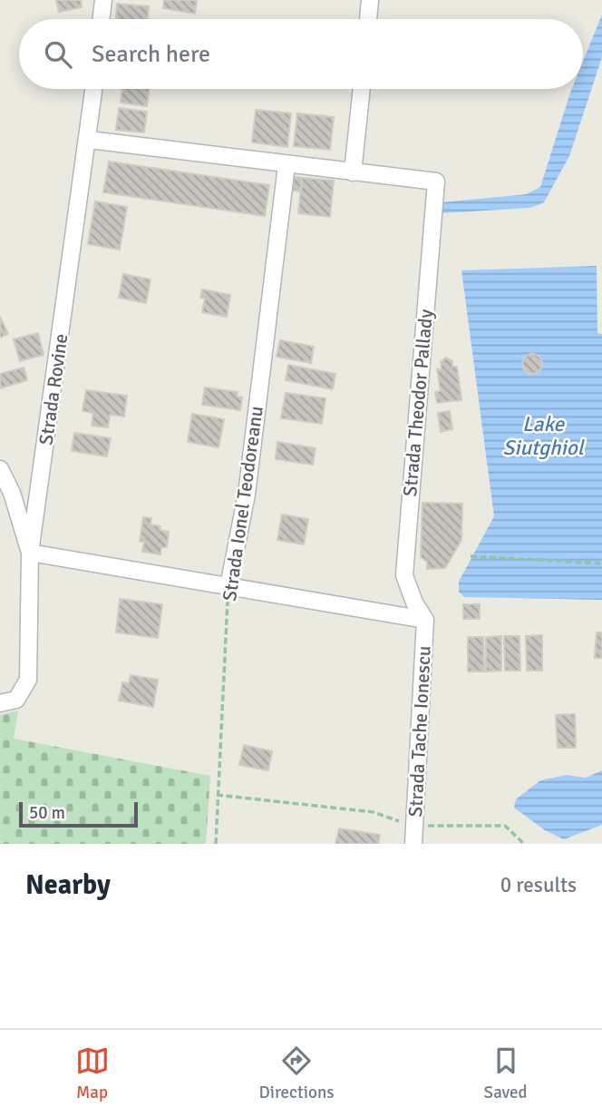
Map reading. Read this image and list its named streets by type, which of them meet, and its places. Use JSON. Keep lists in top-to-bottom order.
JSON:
{
  "streets": {
    "street": [
      "Strada Rovine",
      "Strada Theodor Pallady",
      "Strada Ionel Teodoreanu",
      "Strada Tache Ionescu"
    ]
  },
  "crossings": [
    ["Strada Theodor Pallady", "Strada Tache Ionescu"]
  ],
  "water": ["Lake Siutghiol"],
  "scale_bar": "50 m",
  "page": {
    "search": "Search here",
    "scale": "50 m",
    "heading": ["Nearby", "0 results"],
    "nav": ["Map", "Directions", "Saved"]
  }
}
